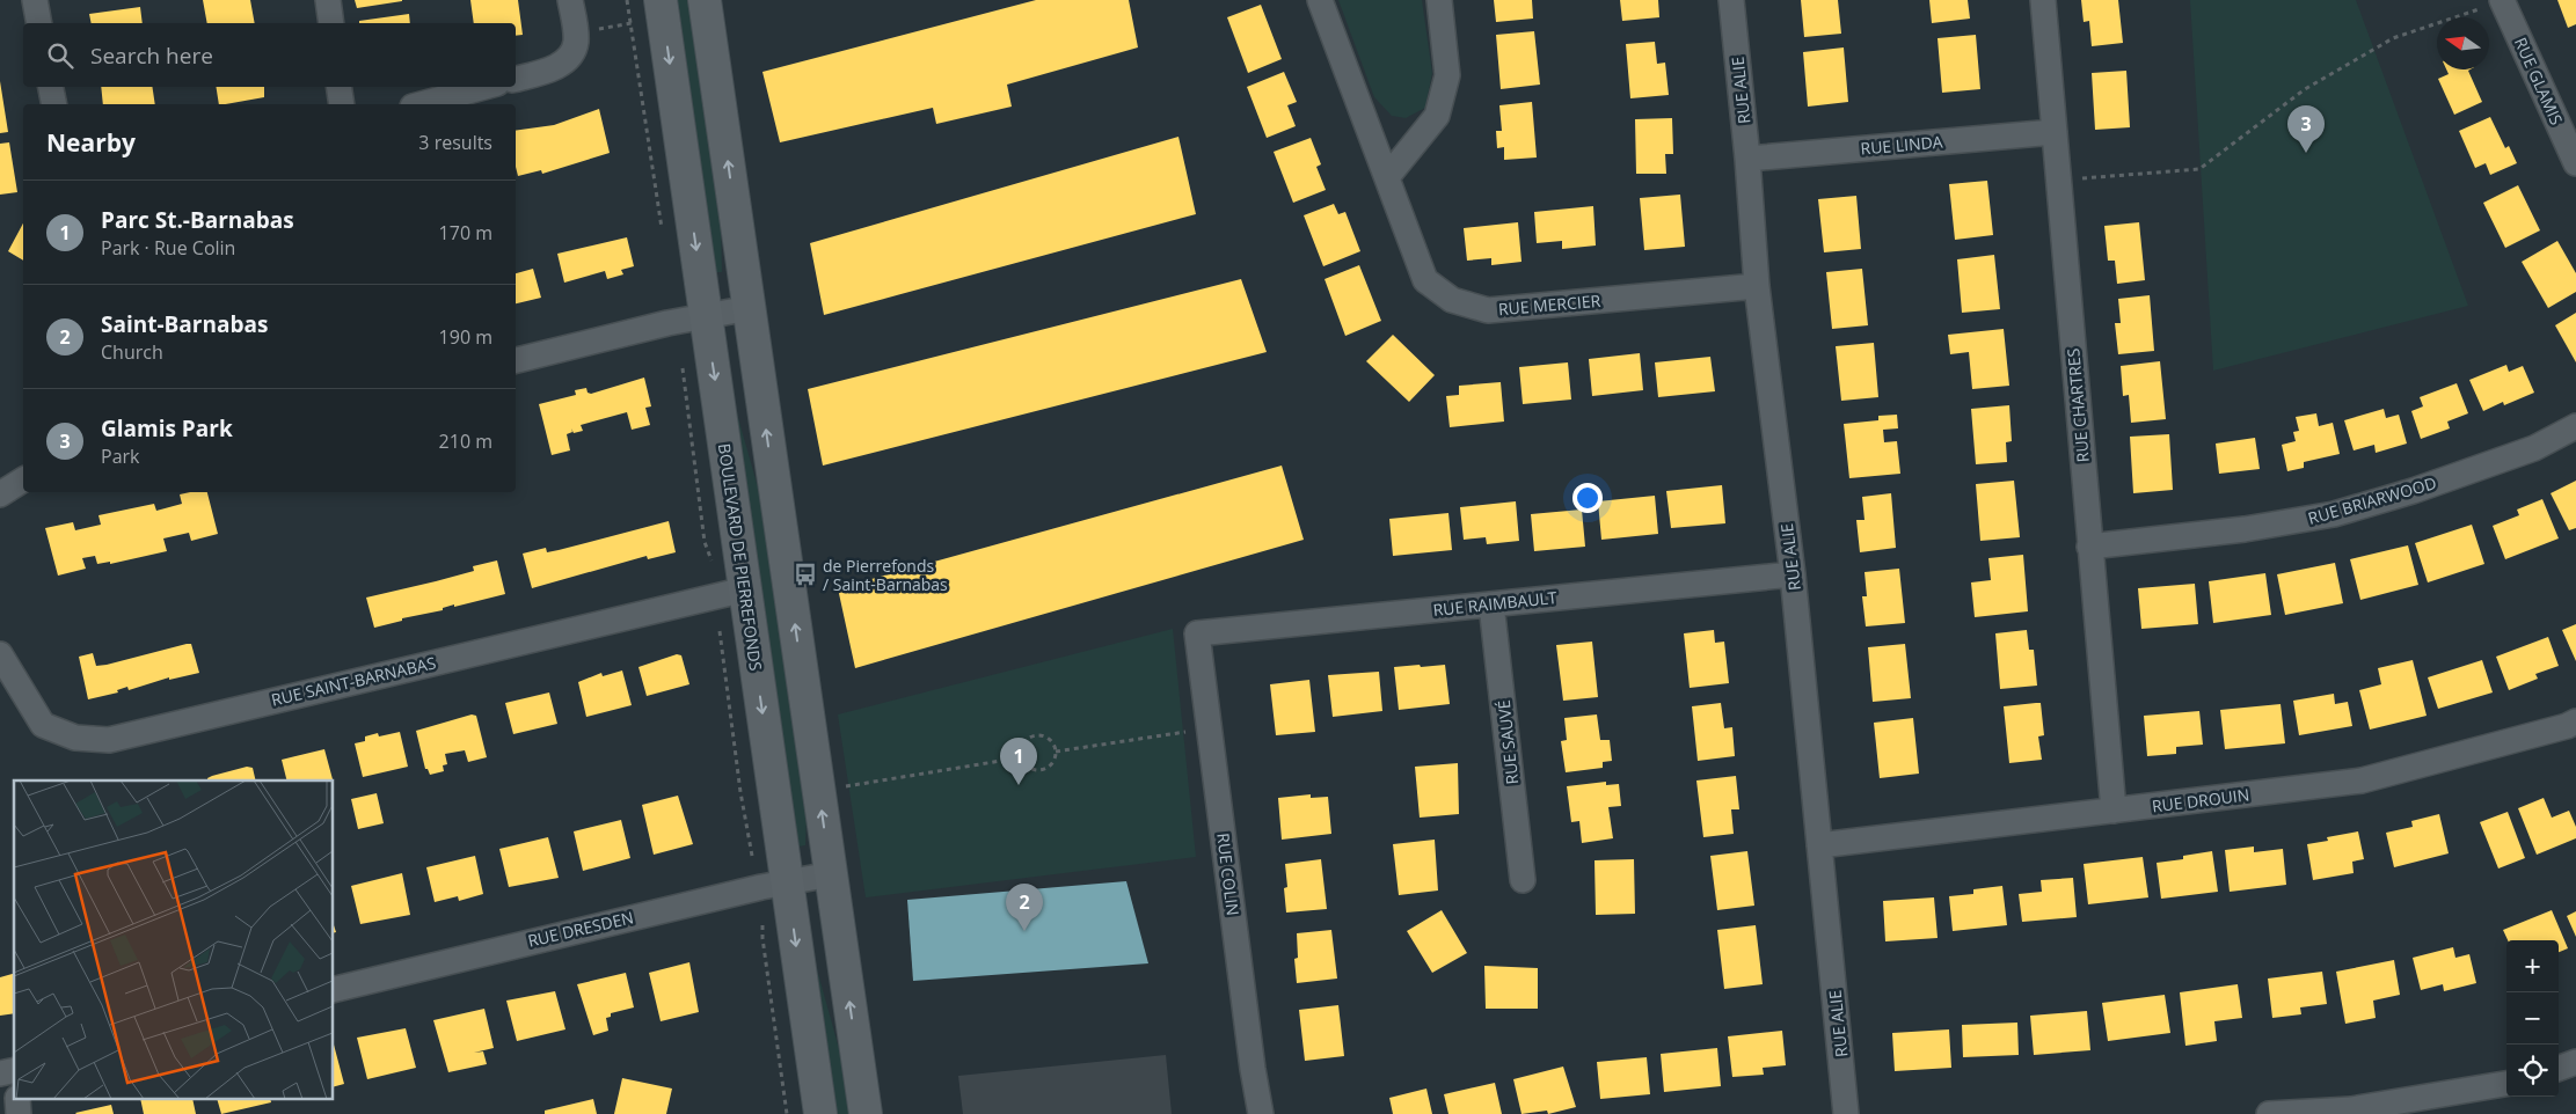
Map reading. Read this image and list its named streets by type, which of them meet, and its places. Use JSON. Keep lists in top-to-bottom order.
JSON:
{
  "streets": {
    "main road": ["BOULEVARD DE PIERREFONDS"],
    "street": [
      "RUE GLAMIS",
      "RUE ALIE",
      "RUE LINDA",
      "RUE MERCIER",
      "RUE CHARTRES",
      "RUE BRIARWOOD",
      "RUE RAIMBAULT",
      "RUE SAINT-BARNABAS",
      "RUE SAUVÉ",
      "RUE DROUIN",
      "RUE COLIN",
      "RUE DRESDEN"
    ]
  },
  "crossings": [
    ["RUE ALIE", "RUE LINDA"],
    ["RUE ALIE", "RUE MERCIER"],
    ["RUE ALIE", "RUE RAIMBAULT"],
    ["RUE ALIE", "RUE DROUIN"],
    ["RUE LINDA", "RUE CHARTRES"],
    ["RUE CHARTRES", "RUE BRIARWOOD"],
    ["RUE CHARTRES", "RUE DROUIN"],
    ["BOULEVARD DE PIERREFONDS", "RUE SAINT-BARNABAS"],
    ["BOULEVARD DE PIERREFONDS", "RUE DRESDEN"],
    ["RUE RAIMBAULT", "RUE SAUVÉ"],
    ["RUE RAIMBAULT", "RUE COLIN"]
  ],
  "places": {
    "bus stop": ["de Pierrefonds / Saint-Barnabas"]
  },
  "north": "left",
  "page": {
    "search": "Search here",
    "heading": ["Nearby", "3 results"],
    "pins": ["3", "1", "2"],
    "list": [
      {
        "mark": "1",
        "name": "Parc St.-Barnabas",
        "note": "Park · Rue Colin",
        "value": "170 m"
      },
      {
        "mark": "2",
        "name": "Saint-Barnabas",
        "note": "Church",
        "value": "190 m"
      },
      {
        "mark": "3",
        "name": "Glamis Park",
        "note": "Park",
        "value": "210 m"
      }
    ],
    "map_buttons": ["+", "−"]
  }
}
